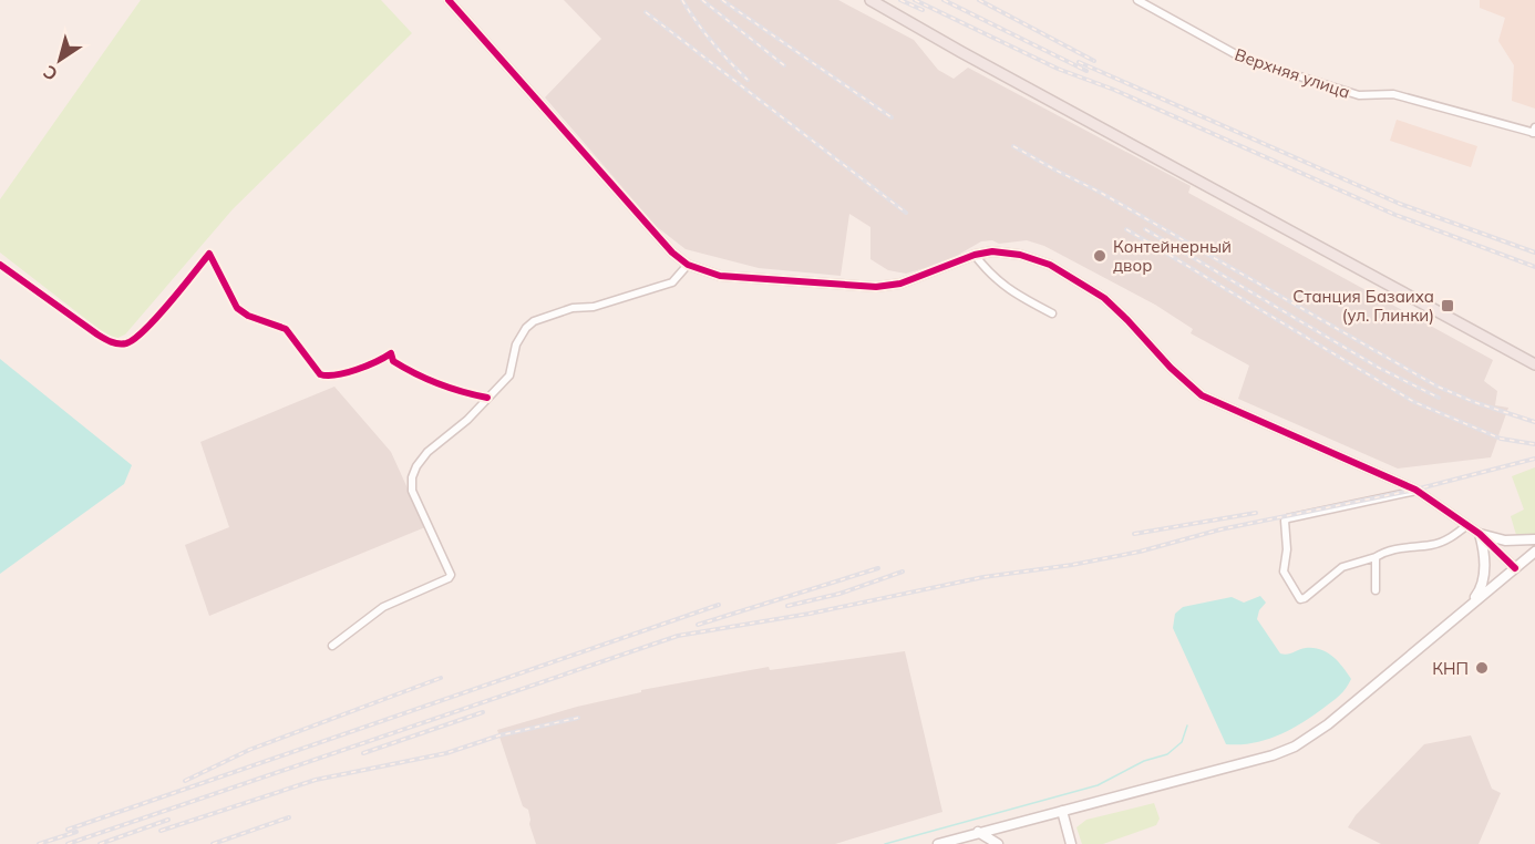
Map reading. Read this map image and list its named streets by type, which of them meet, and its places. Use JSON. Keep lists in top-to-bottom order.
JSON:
{
  "streets": {
    "street": ["Верхняя улица"]
  },
  "places": {
    "other": ["Контейнерный двор", "КНП"],
    "transit": ["Станция Базаиха (ул. Глинки)"]
  },
  "north": "bottom left"
}
